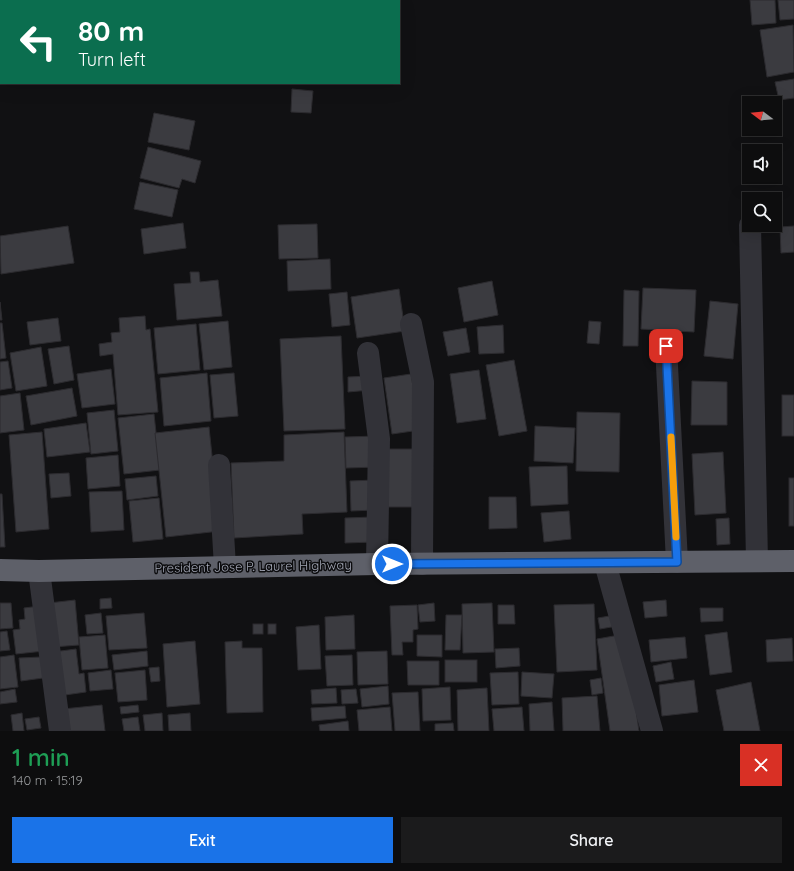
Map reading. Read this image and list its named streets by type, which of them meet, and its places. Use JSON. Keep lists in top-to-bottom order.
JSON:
{
  "streets": {
    "highway": ["President Jose P. Laurel Highway"]
  },
  "north": "left",
  "page": {
    "turn": ["80 m", "Turn left"],
    "heading": ["1 min", "140 m · 15:19"],
    "buttons": ["Exit", "Share"]
  }
}
